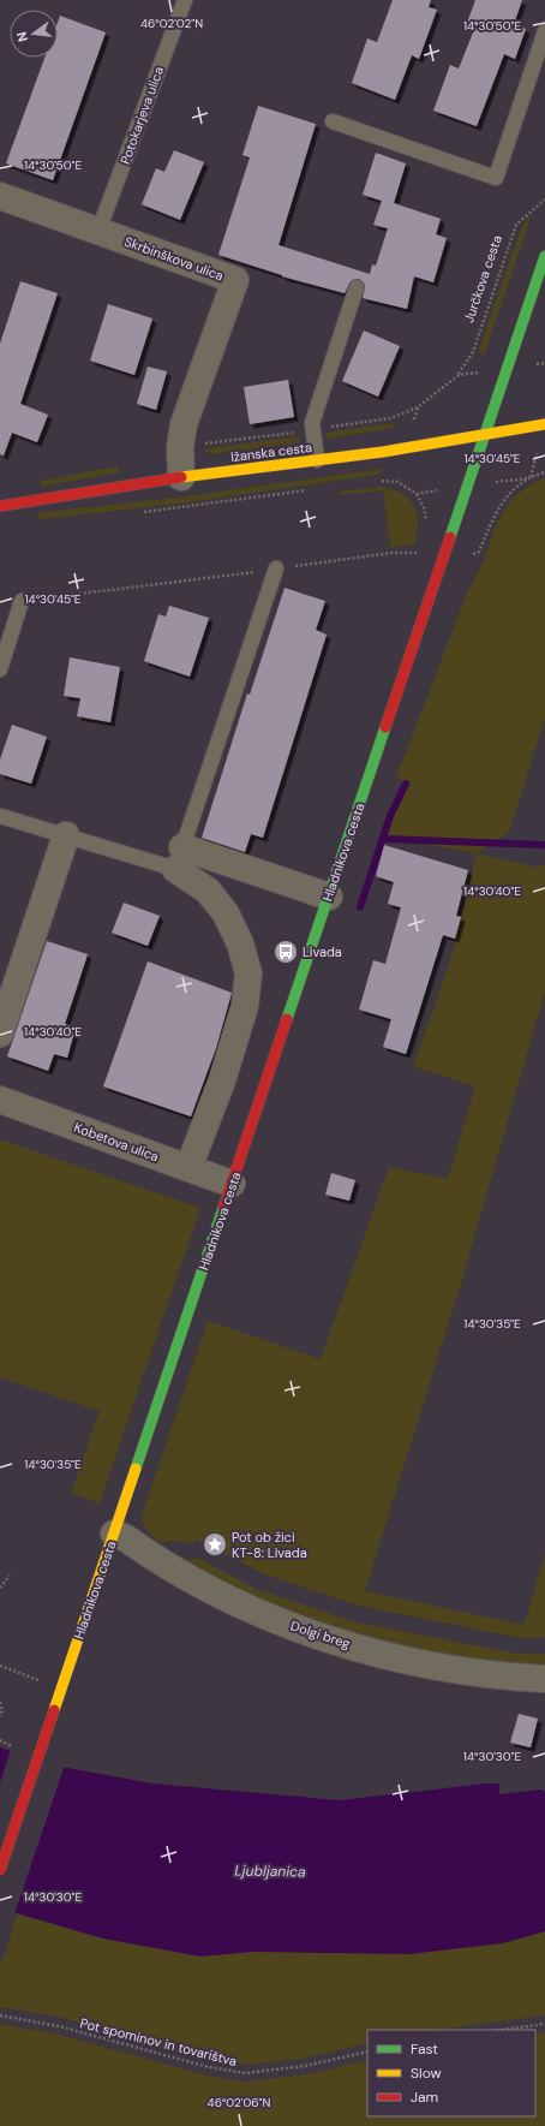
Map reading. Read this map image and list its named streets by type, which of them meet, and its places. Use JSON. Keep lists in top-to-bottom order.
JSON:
{
  "streets": {
    "main road": ["Ižanska cesta", "Hladnikova cesta"],
    "street": ["Skrbinškova ulica", "Kobetova ulica", "Dolgi breg"],
    "lane": ["Potokarjeva ulica"],
    "path": ["Jurčkova cesta", "Pot spominov in tovarištva"]
  },
  "crossings": [
    ["Potokarjeva ulica", "Skrbinškova ulica"],
    ["Skrbinškova ulica", "Ižanska cesta"],
    ["Ižanska cesta", "Hladnikova cesta"],
    ["Hladnikova cesta", "Kobetova ulica"],
    ["Hladnikova cesta", "Dolgi breg"]
  ],
  "water": ["Ljubljanica"],
  "places": {
    "bus stop": ["Livada"],
    "place": ["Pot ob žici KT-8: Livada"]
  },
  "legend": ["Fast", "Slow", "Jam"],
  "north": "left",
  "coordinates": [
    "46°02'02\"N",
    "14°30'50\"E",
    "14°30'45\"E",
    "14°30'40\"E",
    "14°30'35\"E",
    "14°30'30\"E",
    "46°02'06\"N"
  ]
}
